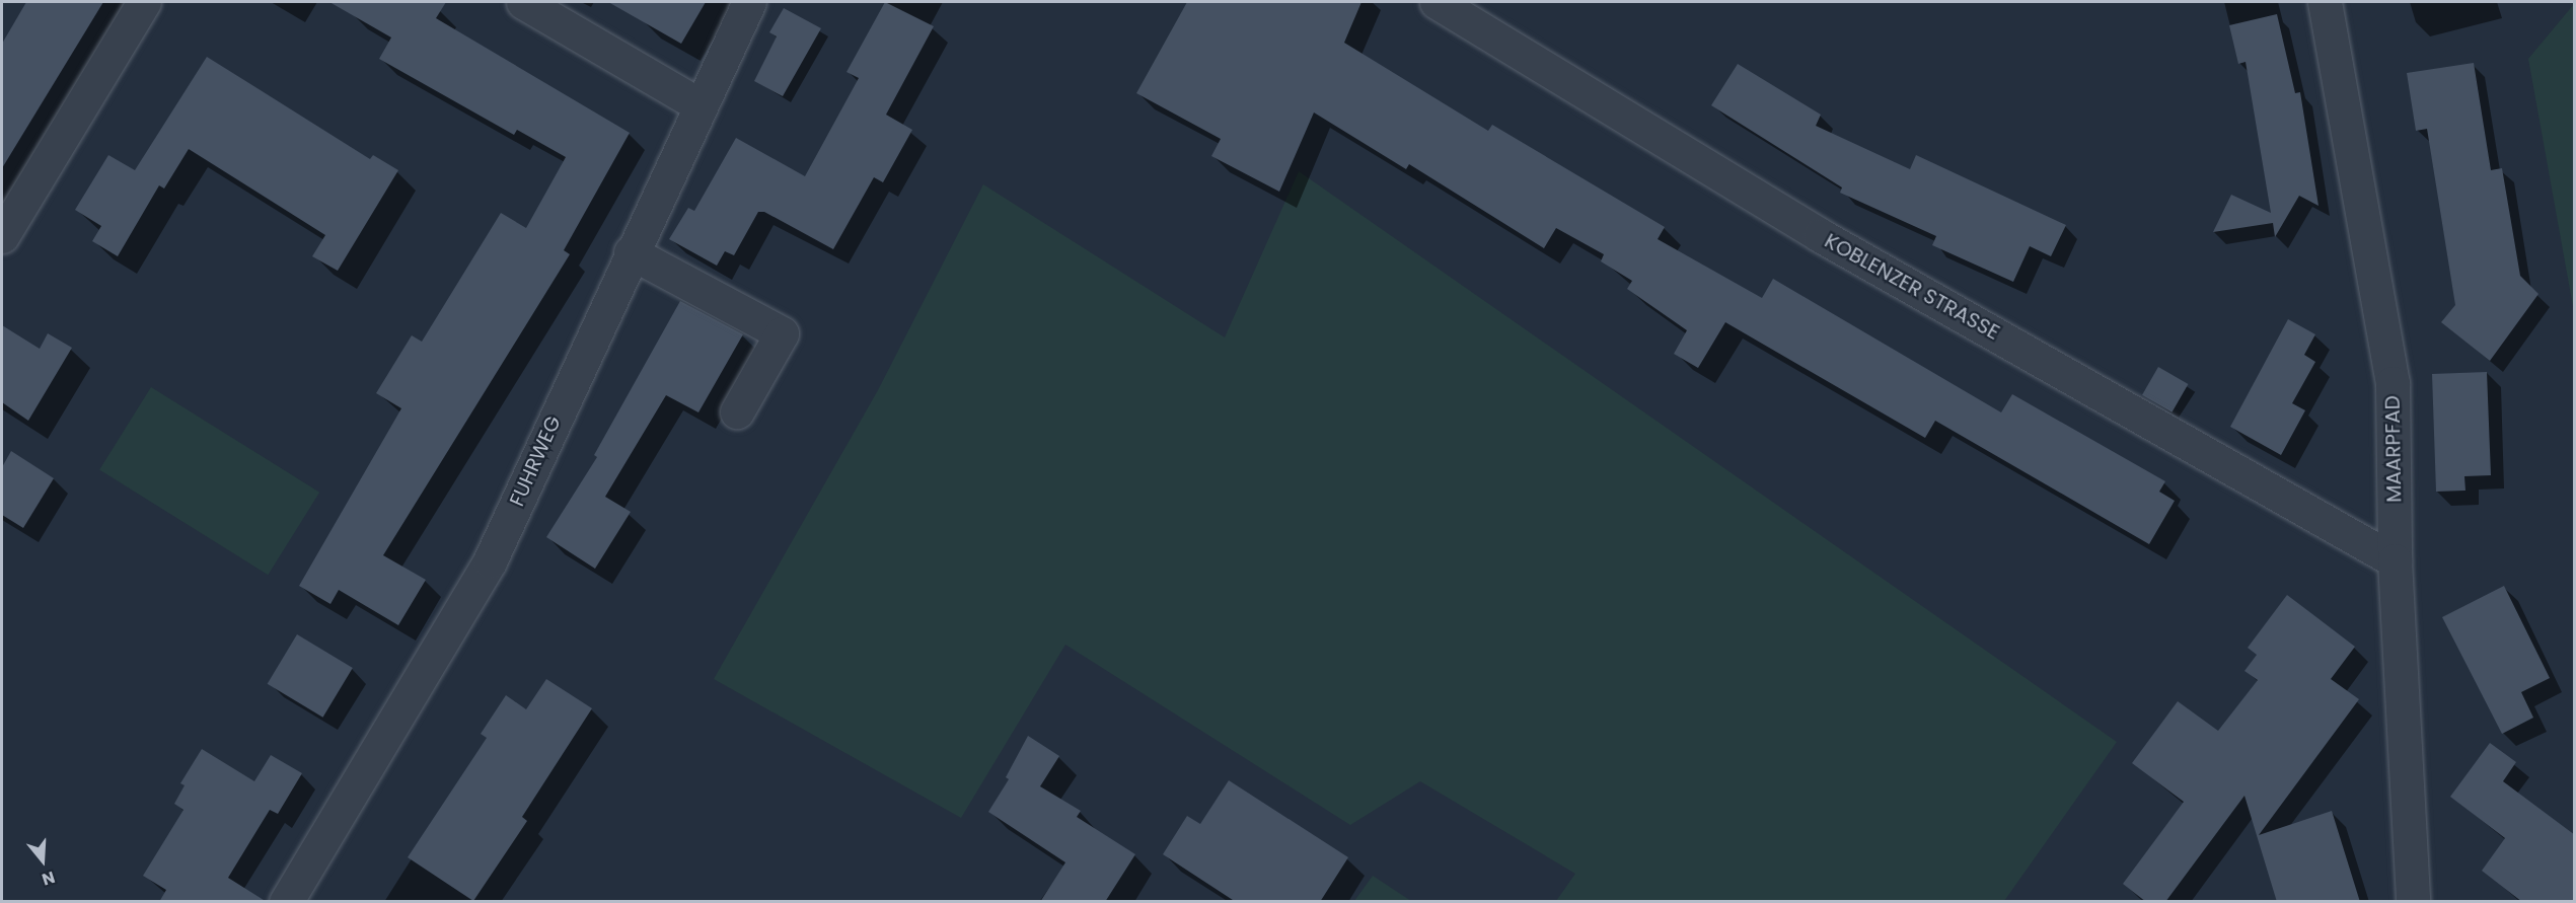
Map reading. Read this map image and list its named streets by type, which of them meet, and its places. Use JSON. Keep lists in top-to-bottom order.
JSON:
{
  "streets": {
    "street": ["KOBLENZER STRASSE", "MAARPFAD", "FUHRWEG"]
  },
  "crossings": [
    ["KOBLENZER STRASSE", "MAARPFAD"]
  ],
  "north": "bottom"
}
